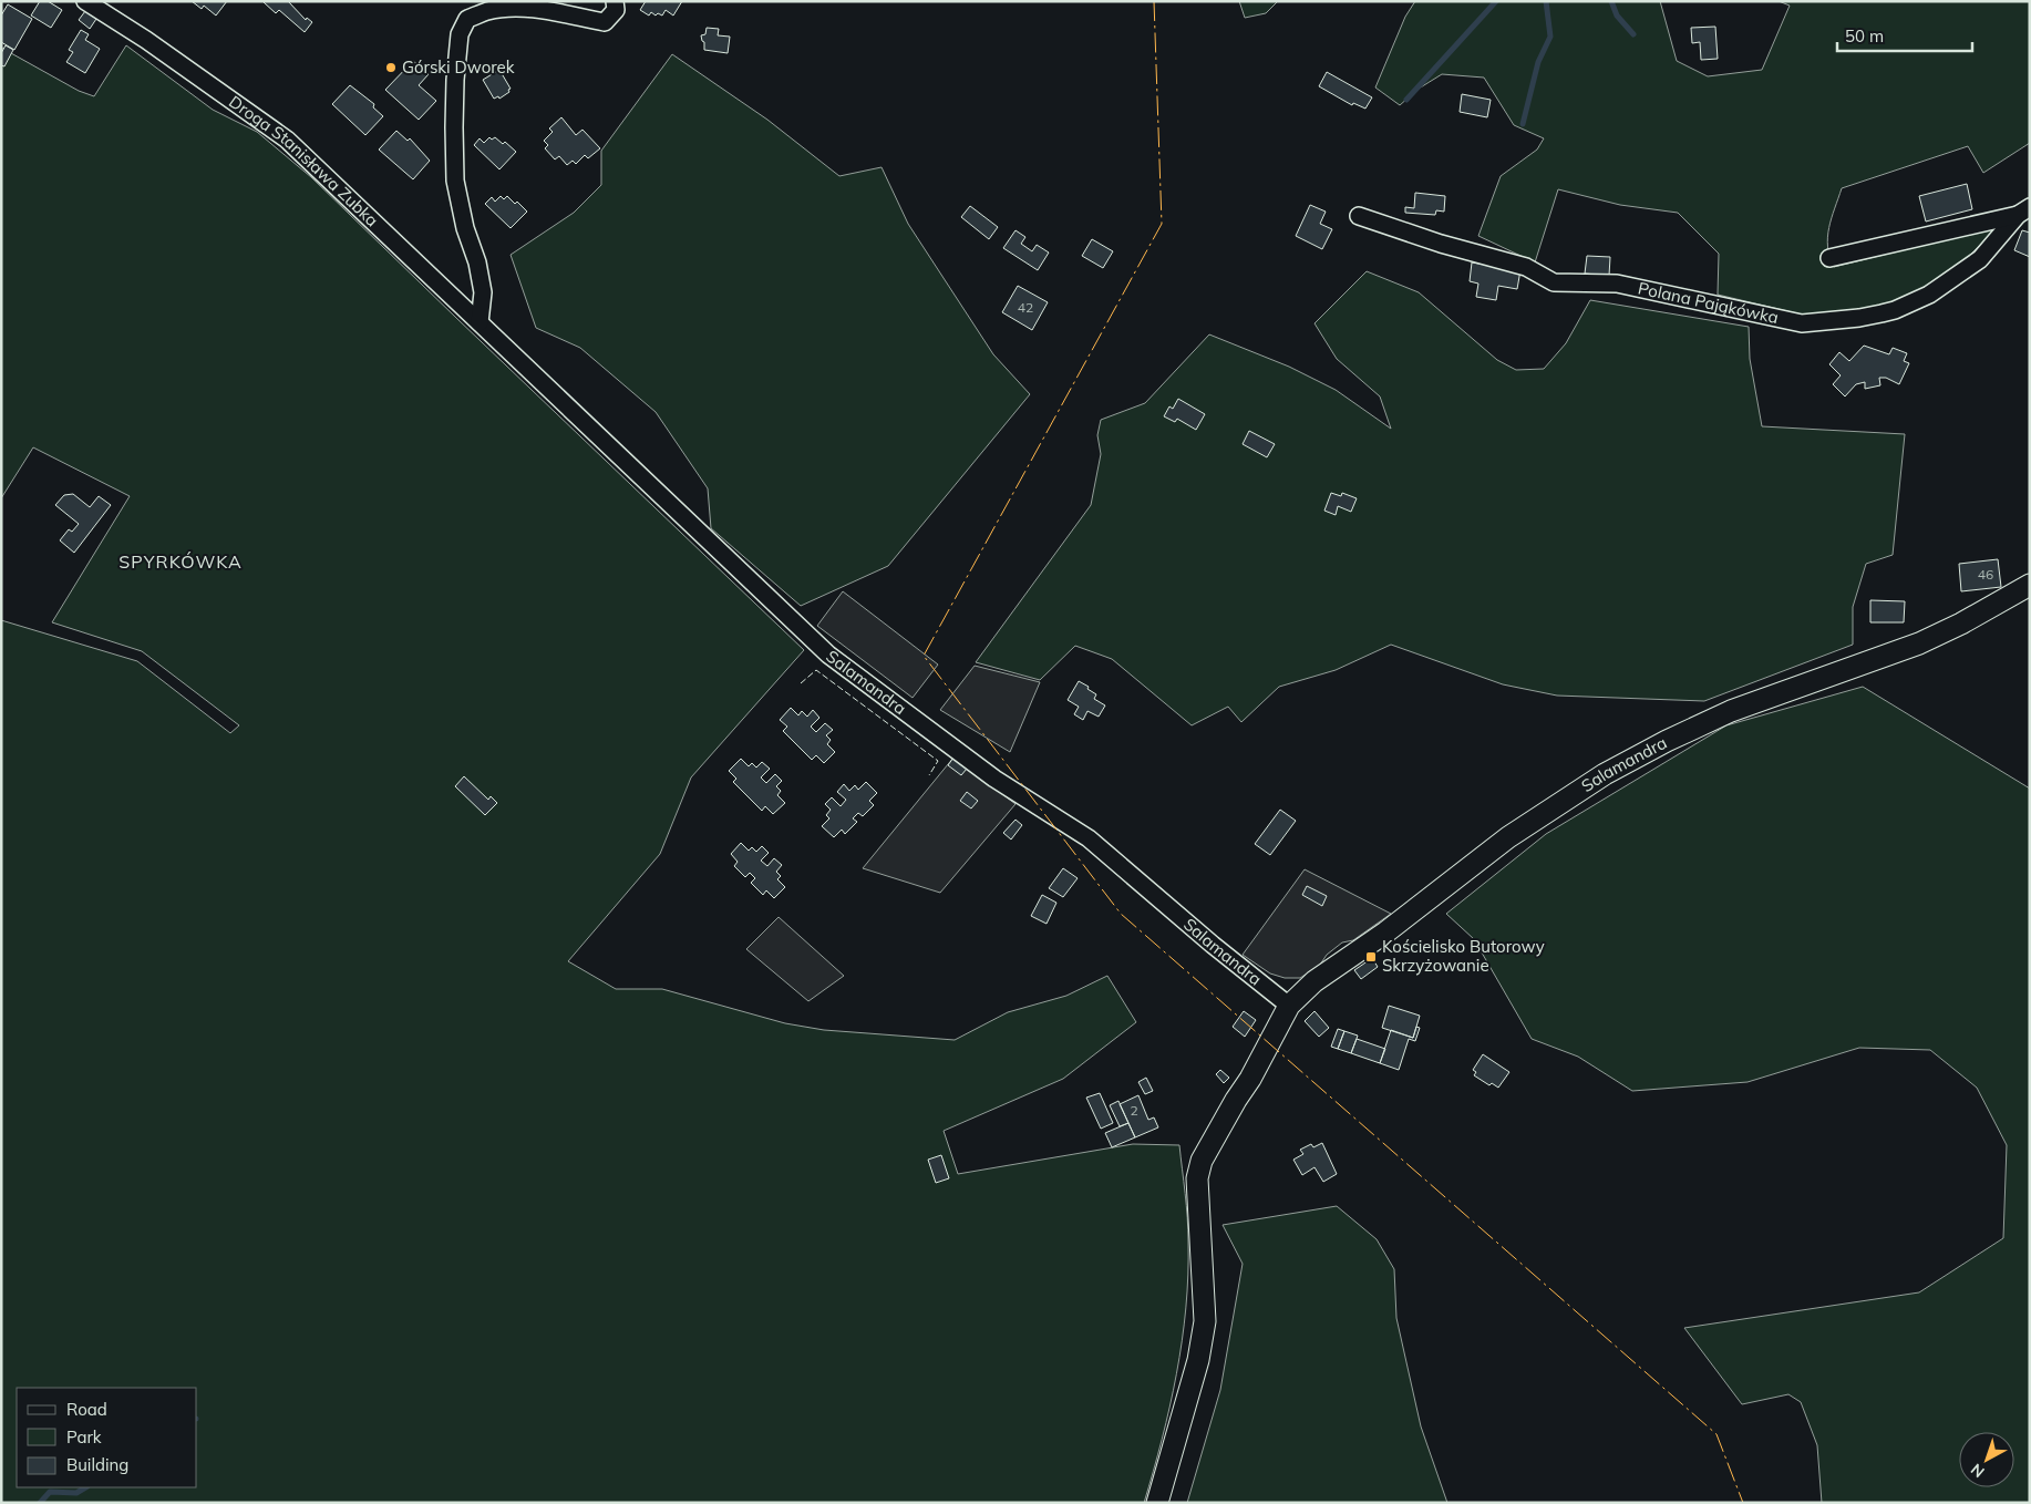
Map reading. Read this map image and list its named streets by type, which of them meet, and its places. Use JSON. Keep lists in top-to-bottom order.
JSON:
{
  "streets": {
    "street": ["Droga Stanisława Zubka", "Polana Pająkówka", "Salamandra"]
  },
  "crossings": [
    ["Droga Stanisława Zubka", "Salamandra"]
  ],
  "districts": ["SPYRKÓWKA"],
  "places": {
    "other": ["Górski Dworek"],
    "transit": ["Kościelisko Butorowy Skrzyżowanie"]
  },
  "house_numbers": ["42", "46", "2"],
  "legend": ["Road", "Park", "Building"],
  "scale_bar": "50 m",
  "north": "bottom left"
}
